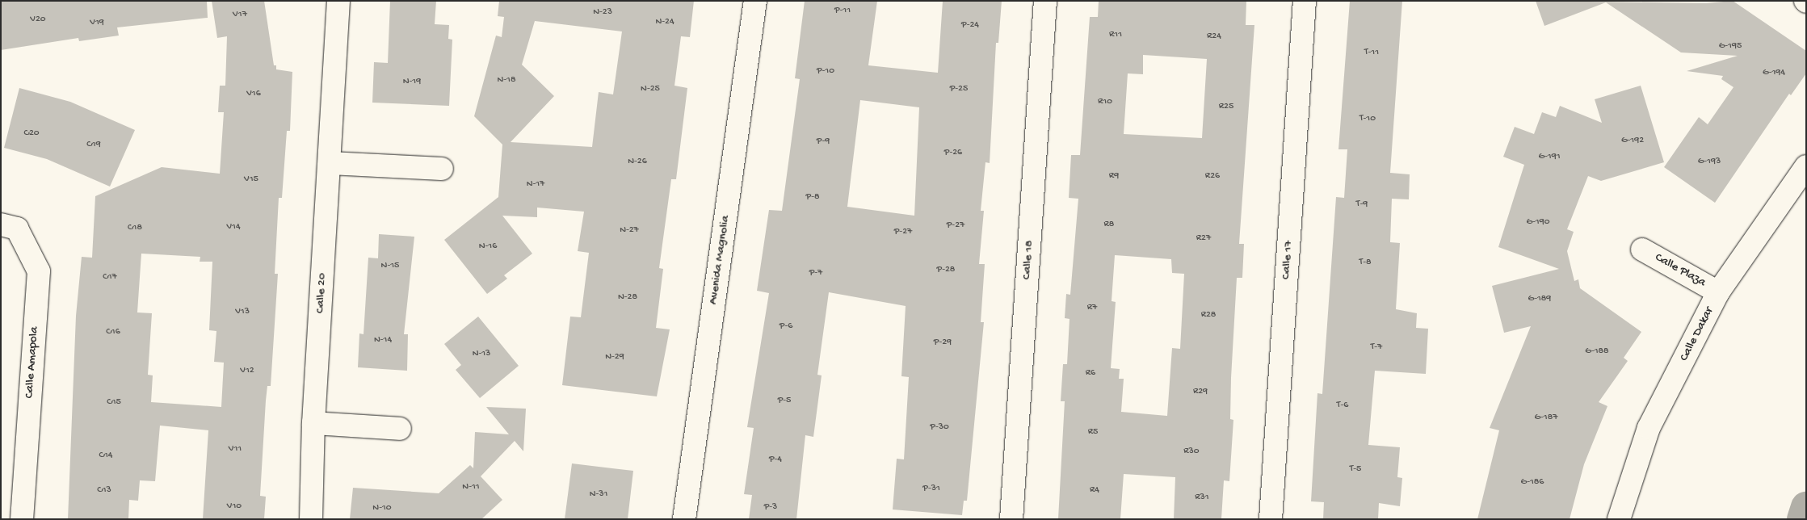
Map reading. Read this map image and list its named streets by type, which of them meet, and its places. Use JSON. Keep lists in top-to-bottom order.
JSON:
{
  "streets": {
    "street": [
      "Avenida Magnolia",
      "Calle 18",
      "Calle 17",
      "Calle Plaza",
      "Calle 20",
      "Calle Dakar",
      "Calle Amapola"
    ]
  },
  "crossings": [
    ["Calle Plaza", "Calle Dakar"]
  ],
  "house_numbers": [
    "P-11",
    "N-23",
    "V17",
    "V20",
    "N-24",
    "V19",
    "P-24",
    "R11",
    "R24",
    "G-195",
    "T-11",
    "P-10",
    "G-194",
    "N-18",
    "N-19",
    "N-25",
    "P-25",
    "V16",
    "R10",
    "R25",
    "T-10",
    "C20",
    "G-192",
    "P-9",
    "C19",
    "P-26",
    "G-191",
    "N-26",
    "G-193",
    "R9",
    "R26",
    "V15",
    "N-17",
    "P-8",
    "T-9",
    "G-190",
    "R8",
    "P-27",
    "V14",
    "C18",
    "N-27",
    "P-27",
    "R27",
    "N-16",
    "T-8",
    "N-15",
    "P-28",
    "P-7",
    "C17",
    "N-28",
    "G-189",
    "R7",
    "V13",
    "R28",
    "P-6",
    "C16",
    "N-14",
    "P-29",
    "T-7",
    "G-188",
    "N-13",
    "N-29",
    "V12",
    "R6",
    "R29",
    "P-5",
    "C15",
    "T-6",
    "G-187",
    "P-30",
    "R5",
    "V11",
    "R30",
    "C14",
    "P-4",
    "T-5",
    "G-186",
    "N-11",
    "P-31",
    "C13",
    "R4",
    "N-31",
    "R31",
    "V10",
    "P-3",
    "N-10"
  ]
}
